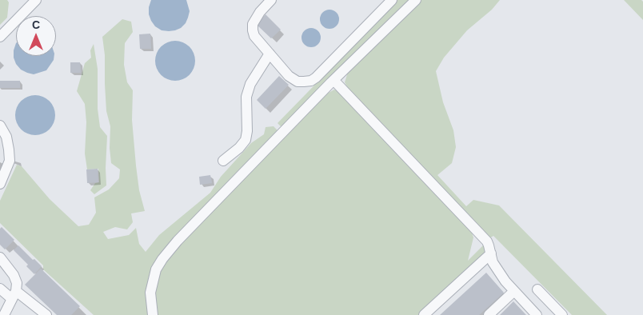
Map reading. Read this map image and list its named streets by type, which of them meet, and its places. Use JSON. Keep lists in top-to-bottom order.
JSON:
{
  "north": "top"
}
